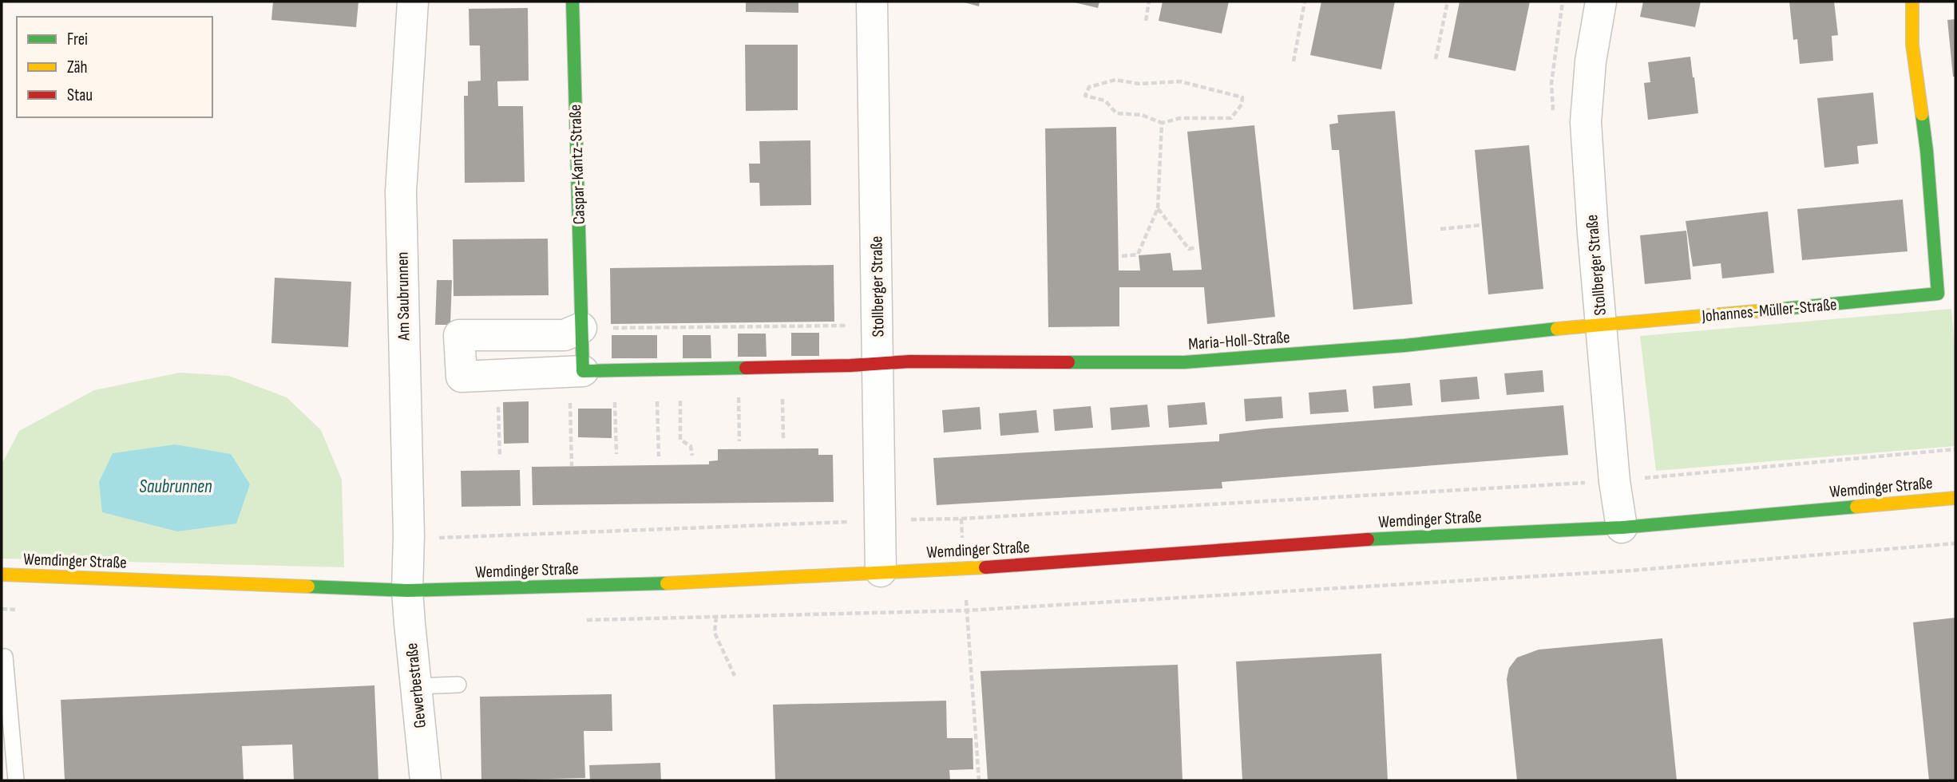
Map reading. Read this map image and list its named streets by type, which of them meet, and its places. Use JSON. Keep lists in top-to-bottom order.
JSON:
{
  "streets": {
    "street": [
      "Caspar-Kantz-Straße",
      "Stollberger Straße",
      "Am Saubrunnen",
      "Johannes-Müller-Straße",
      "Maria-Holl-Straße",
      "Wemdinger Straße",
      "Gewerbestraße"
    ]
  },
  "crossings": [
    ["Stollberger Straße", "Johannes-Müller-Straße"],
    ["Stollberger Straße", "Maria-Holl-Straße"],
    ["Stollberger Straße", "Wemdinger Straße"],
    ["Am Saubrunnen", "Wemdinger Straße"],
    ["Am Saubrunnen", "Gewerbestraße"],
    ["Johannes-Müller-Straße", "Maria-Holl-Straße"],
    ["Wemdinger Straße", "Gewerbestraße"]
  ],
  "water": ["Saubrunnen"],
  "legend": ["Frei", "Zäh", "Stau"]
}
